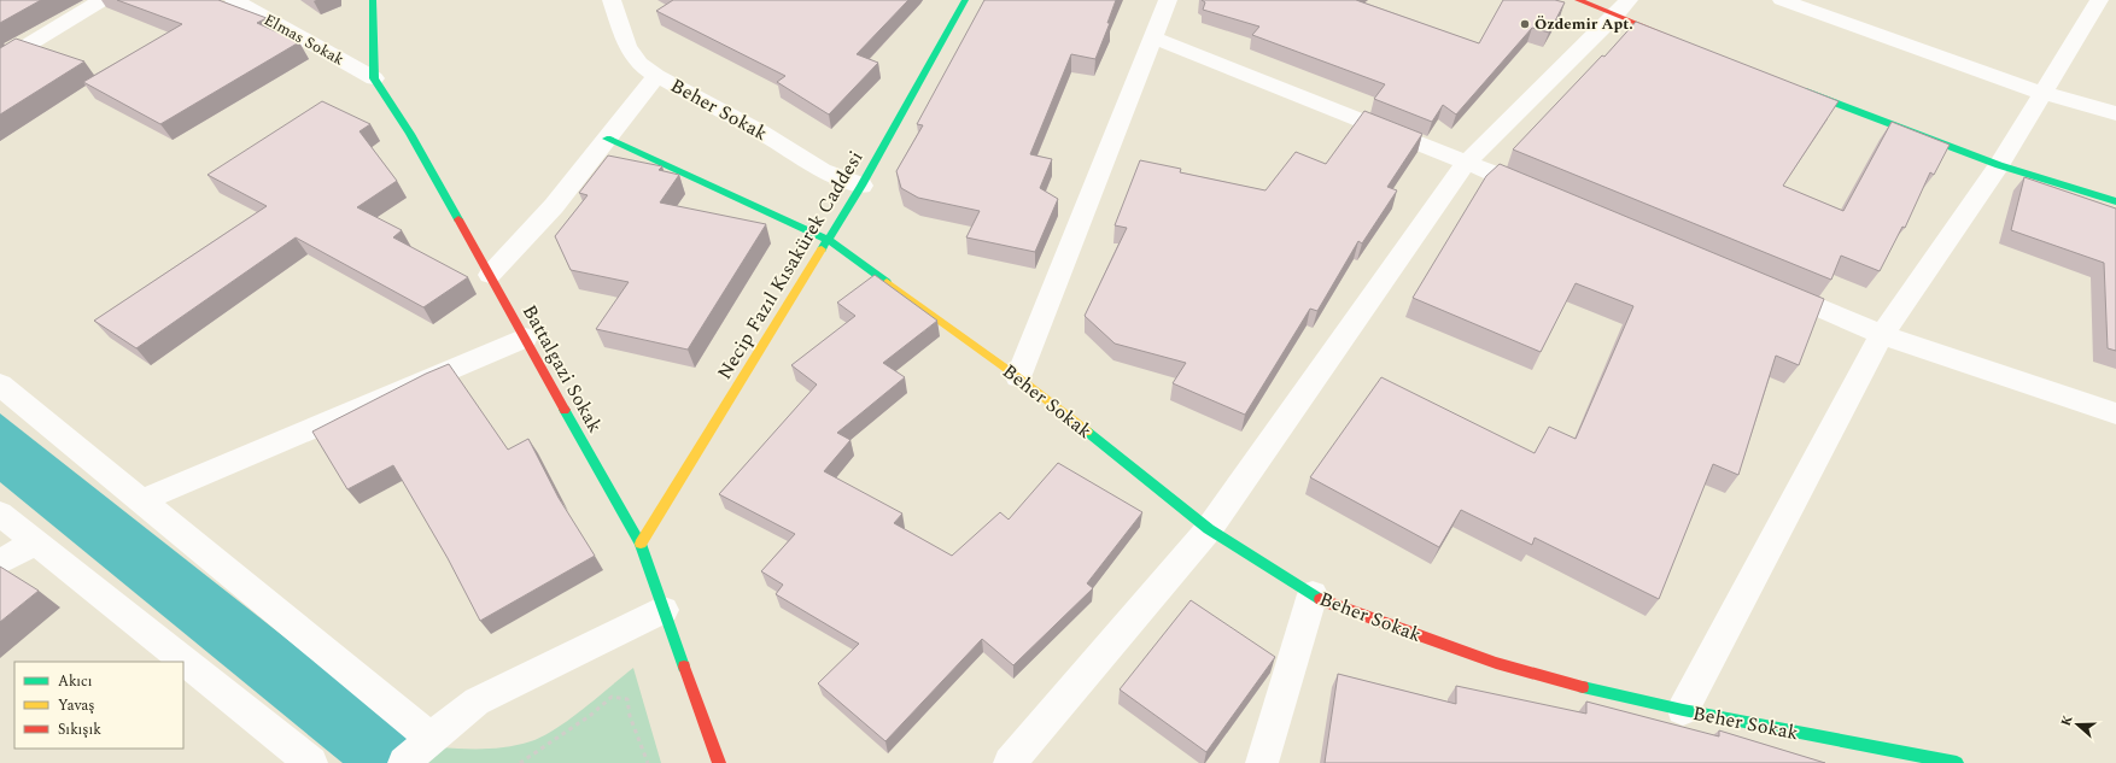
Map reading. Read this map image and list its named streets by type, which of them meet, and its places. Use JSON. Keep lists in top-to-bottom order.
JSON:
{
  "streets": {
    "street": [
      "Elmas Sokak",
      "Beher Sokak",
      "Necip Fazıl Kısakürek Caddesi",
      "Battalgazi Sokak"
    ]
  },
  "crossings": [
    ["Elmas Sokak", "Battalgazi Sokak"],
    ["Beher Sokak", "Necip Fazıl Kısakürek Caddesi"],
    ["Necip Fazıl Kısakürek Caddesi", "Battalgazi Sokak"]
  ],
  "places": ["Özdemir Apt."],
  "legend": ["Akıcı", "Yavaş", "Sıkışık"],
  "north": "left"
}
